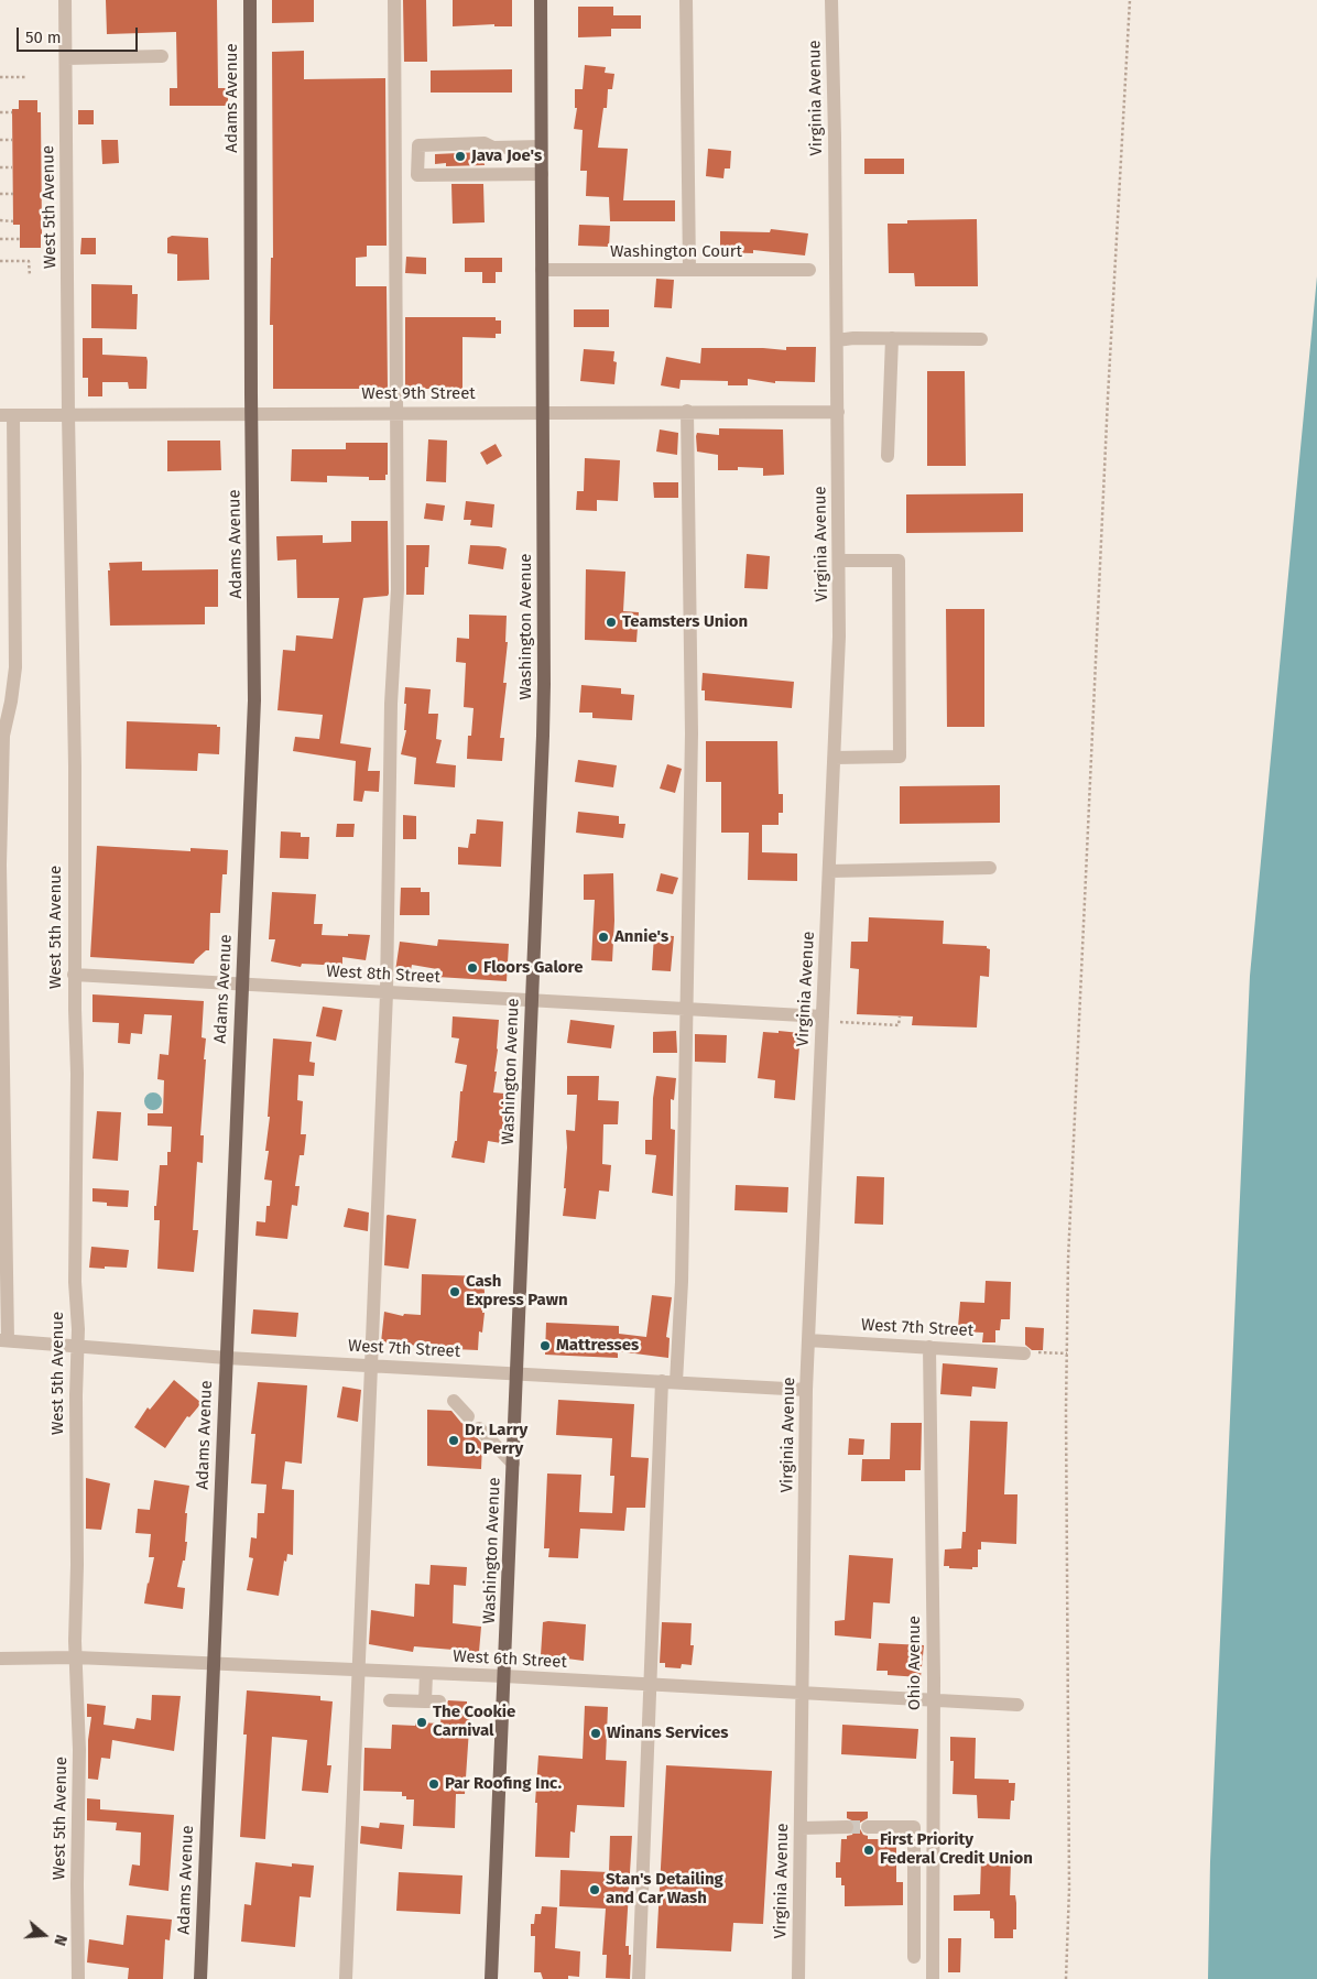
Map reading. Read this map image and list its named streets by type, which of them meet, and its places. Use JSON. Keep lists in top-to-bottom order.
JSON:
{
  "streets": {
    "main road": ["Adams Avenue", "Washington Avenue"],
    "street": [
      "Virginia Avenue",
      "West 5th Avenue",
      "Washington Court",
      "West 9th Street",
      "West 8th Street",
      "West 7th Street",
      "West 6th Street",
      "Ohio Avenue"
    ]
  },
  "crossings": [
    ["Adams Avenue", "West 9th Street"],
    ["Adams Avenue", "West 8th Street"],
    ["Adams Avenue", "West 7th Street"],
    ["Adams Avenue", "West 6th Street"],
    ["Virginia Avenue", "West 9th Street"],
    ["Virginia Avenue", "West 8th Street"],
    ["Virginia Avenue", "West 7th Street"],
    ["Virginia Avenue", "West 6th Street"],
    ["West 5th Avenue", "West 9th Street"],
    ["West 5th Avenue", "West 8th Street"],
    ["West 5th Avenue", "West 7th Street"],
    ["West 5th Avenue", "West 6th Street"],
    ["Washington Court", "Washington Avenue"],
    ["West 9th Street", "Washington Avenue"],
    ["Washington Avenue", "West 8th Street"],
    ["Washington Avenue", "West 7th Street"],
    ["Washington Avenue", "West 6th Street"],
    ["West 7th Street", "Ohio Avenue"],
    ["West 6th Street", "Ohio Avenue"]
  ],
  "places": [
    "Java Joe's",
    "Teamsters Union",
    "Annie's",
    "Floors Galore",
    "Cash Express Pawn",
    "Mattresses",
    "Dr. Larry D. Perry",
    "The Cookie Carnival",
    "Winans Services",
    "Par Roofing Inc.",
    "First Priority Federal Credit Union",
    "Stan's Detailing and Car Wash"
  ],
  "scale_bar": "50 m",
  "north": "right"
}
